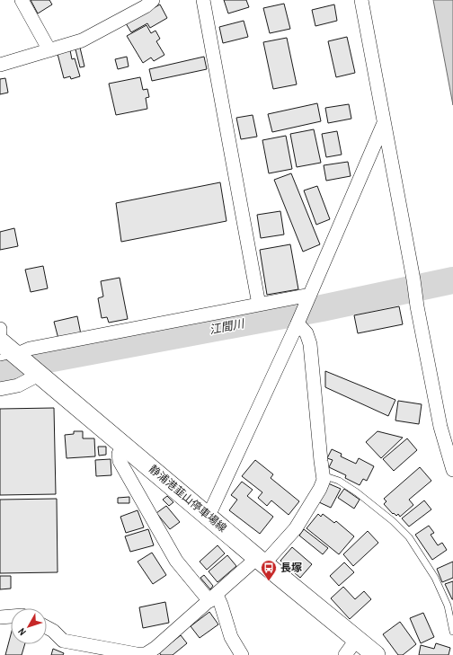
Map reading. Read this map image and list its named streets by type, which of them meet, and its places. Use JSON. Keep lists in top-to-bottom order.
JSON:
{
  "streets": {
    "main road": ["静浦港韮山停車場線"]
  },
  "water": ["江間川"],
  "places": {
    "bus stop": ["長塚"]
  },
  "north": "bottom left"
}
